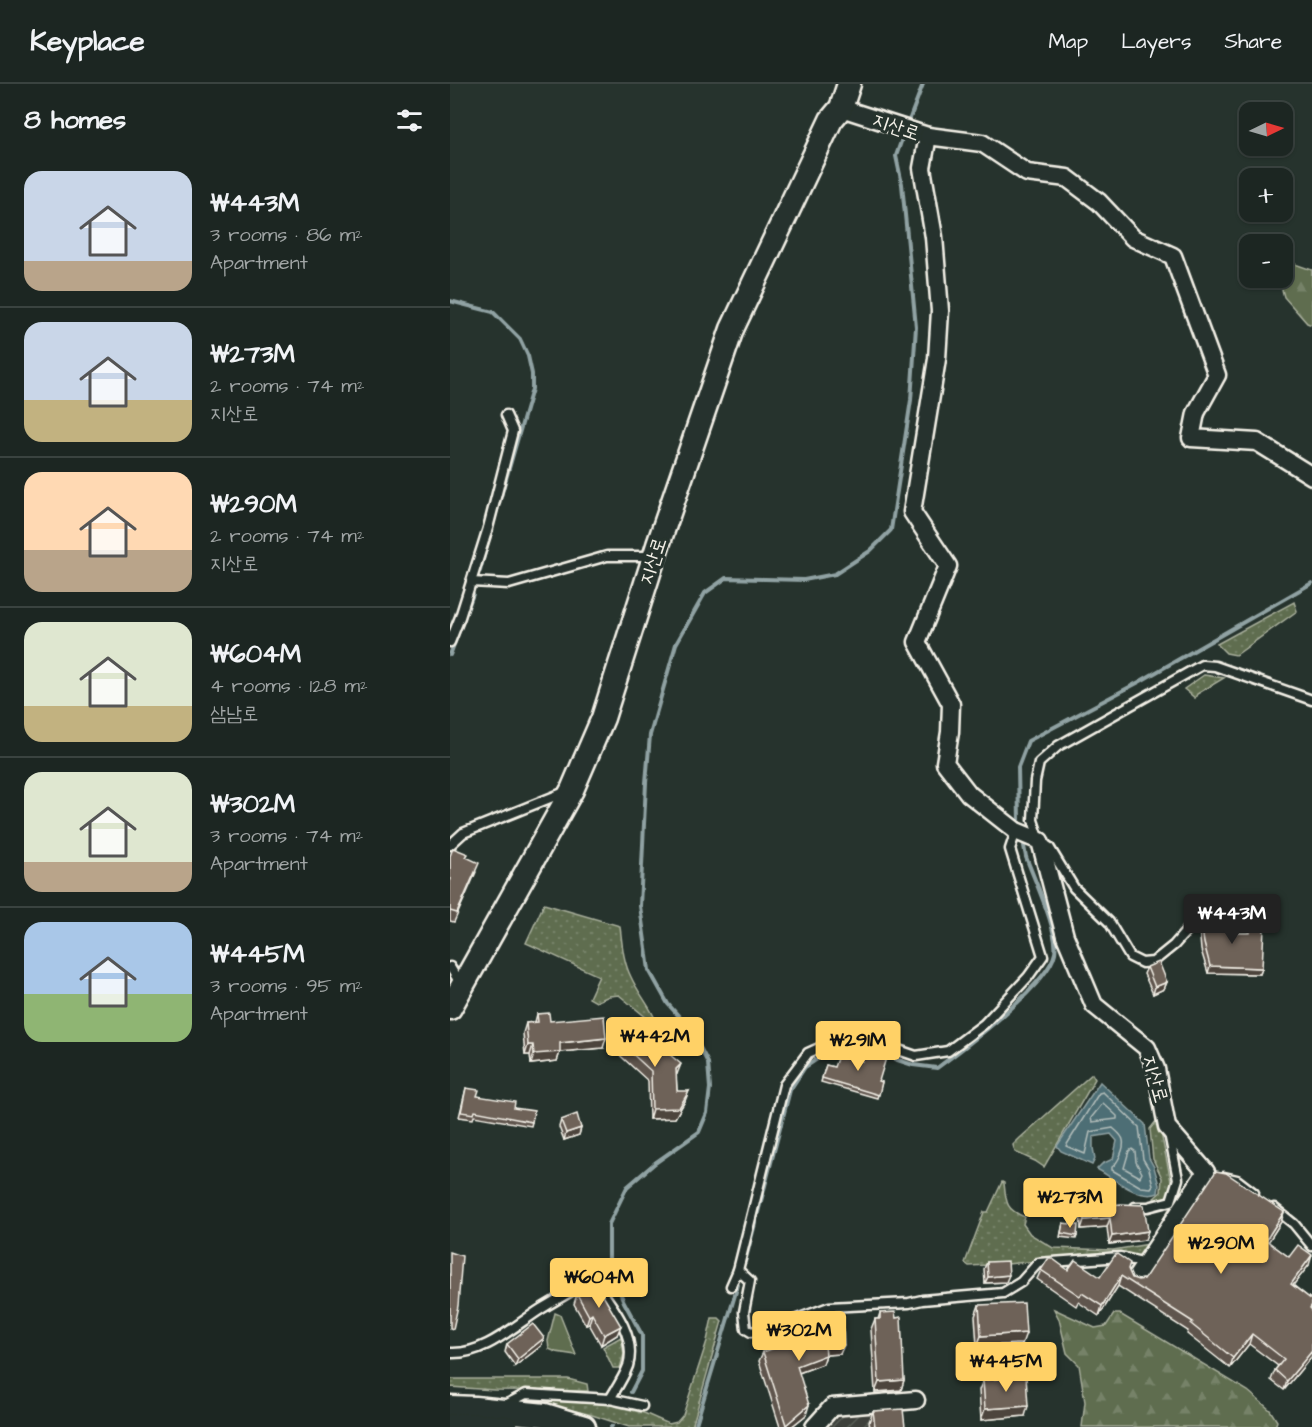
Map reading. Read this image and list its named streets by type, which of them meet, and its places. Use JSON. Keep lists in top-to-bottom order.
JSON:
{
  "streets": {
    "main road": ["지산로"]
  },
  "north": "right",
  "page": {
    "header": "Keyplace",
    "nav": ["Map", "Layers", "Share"],
    "heading": "8 homes",
    "map_buttons": ["+", "−"],
    "list": [
      {
        "name": "₩443M",
        "note": "3 rooms · 86 m² · Apartment"
      },
      {
        "name": "₩273M",
        "note": "2 rooms · 74 m² · 지산로"
      },
      {
        "name": "₩290M",
        "note": "2 rooms · 74 m² · 지산로"
      },
      {
        "name": "₩604M",
        "note": "4 rooms · 128 m² · 삼남로"
      },
      {
        "name": "₩302M",
        "note": "3 rooms · 74 m² · Apartment"
      },
      {
        "name": "₩445M",
        "note": "3 rooms · 95 m² · Apartment"
      }
    ],
    "price": [
      "₩443M",
      "₩442M",
      "₩291M",
      "₩273M",
      "₩290M",
      "₩604M",
      "₩302M",
      "₩445M"
    ]
  }
}
